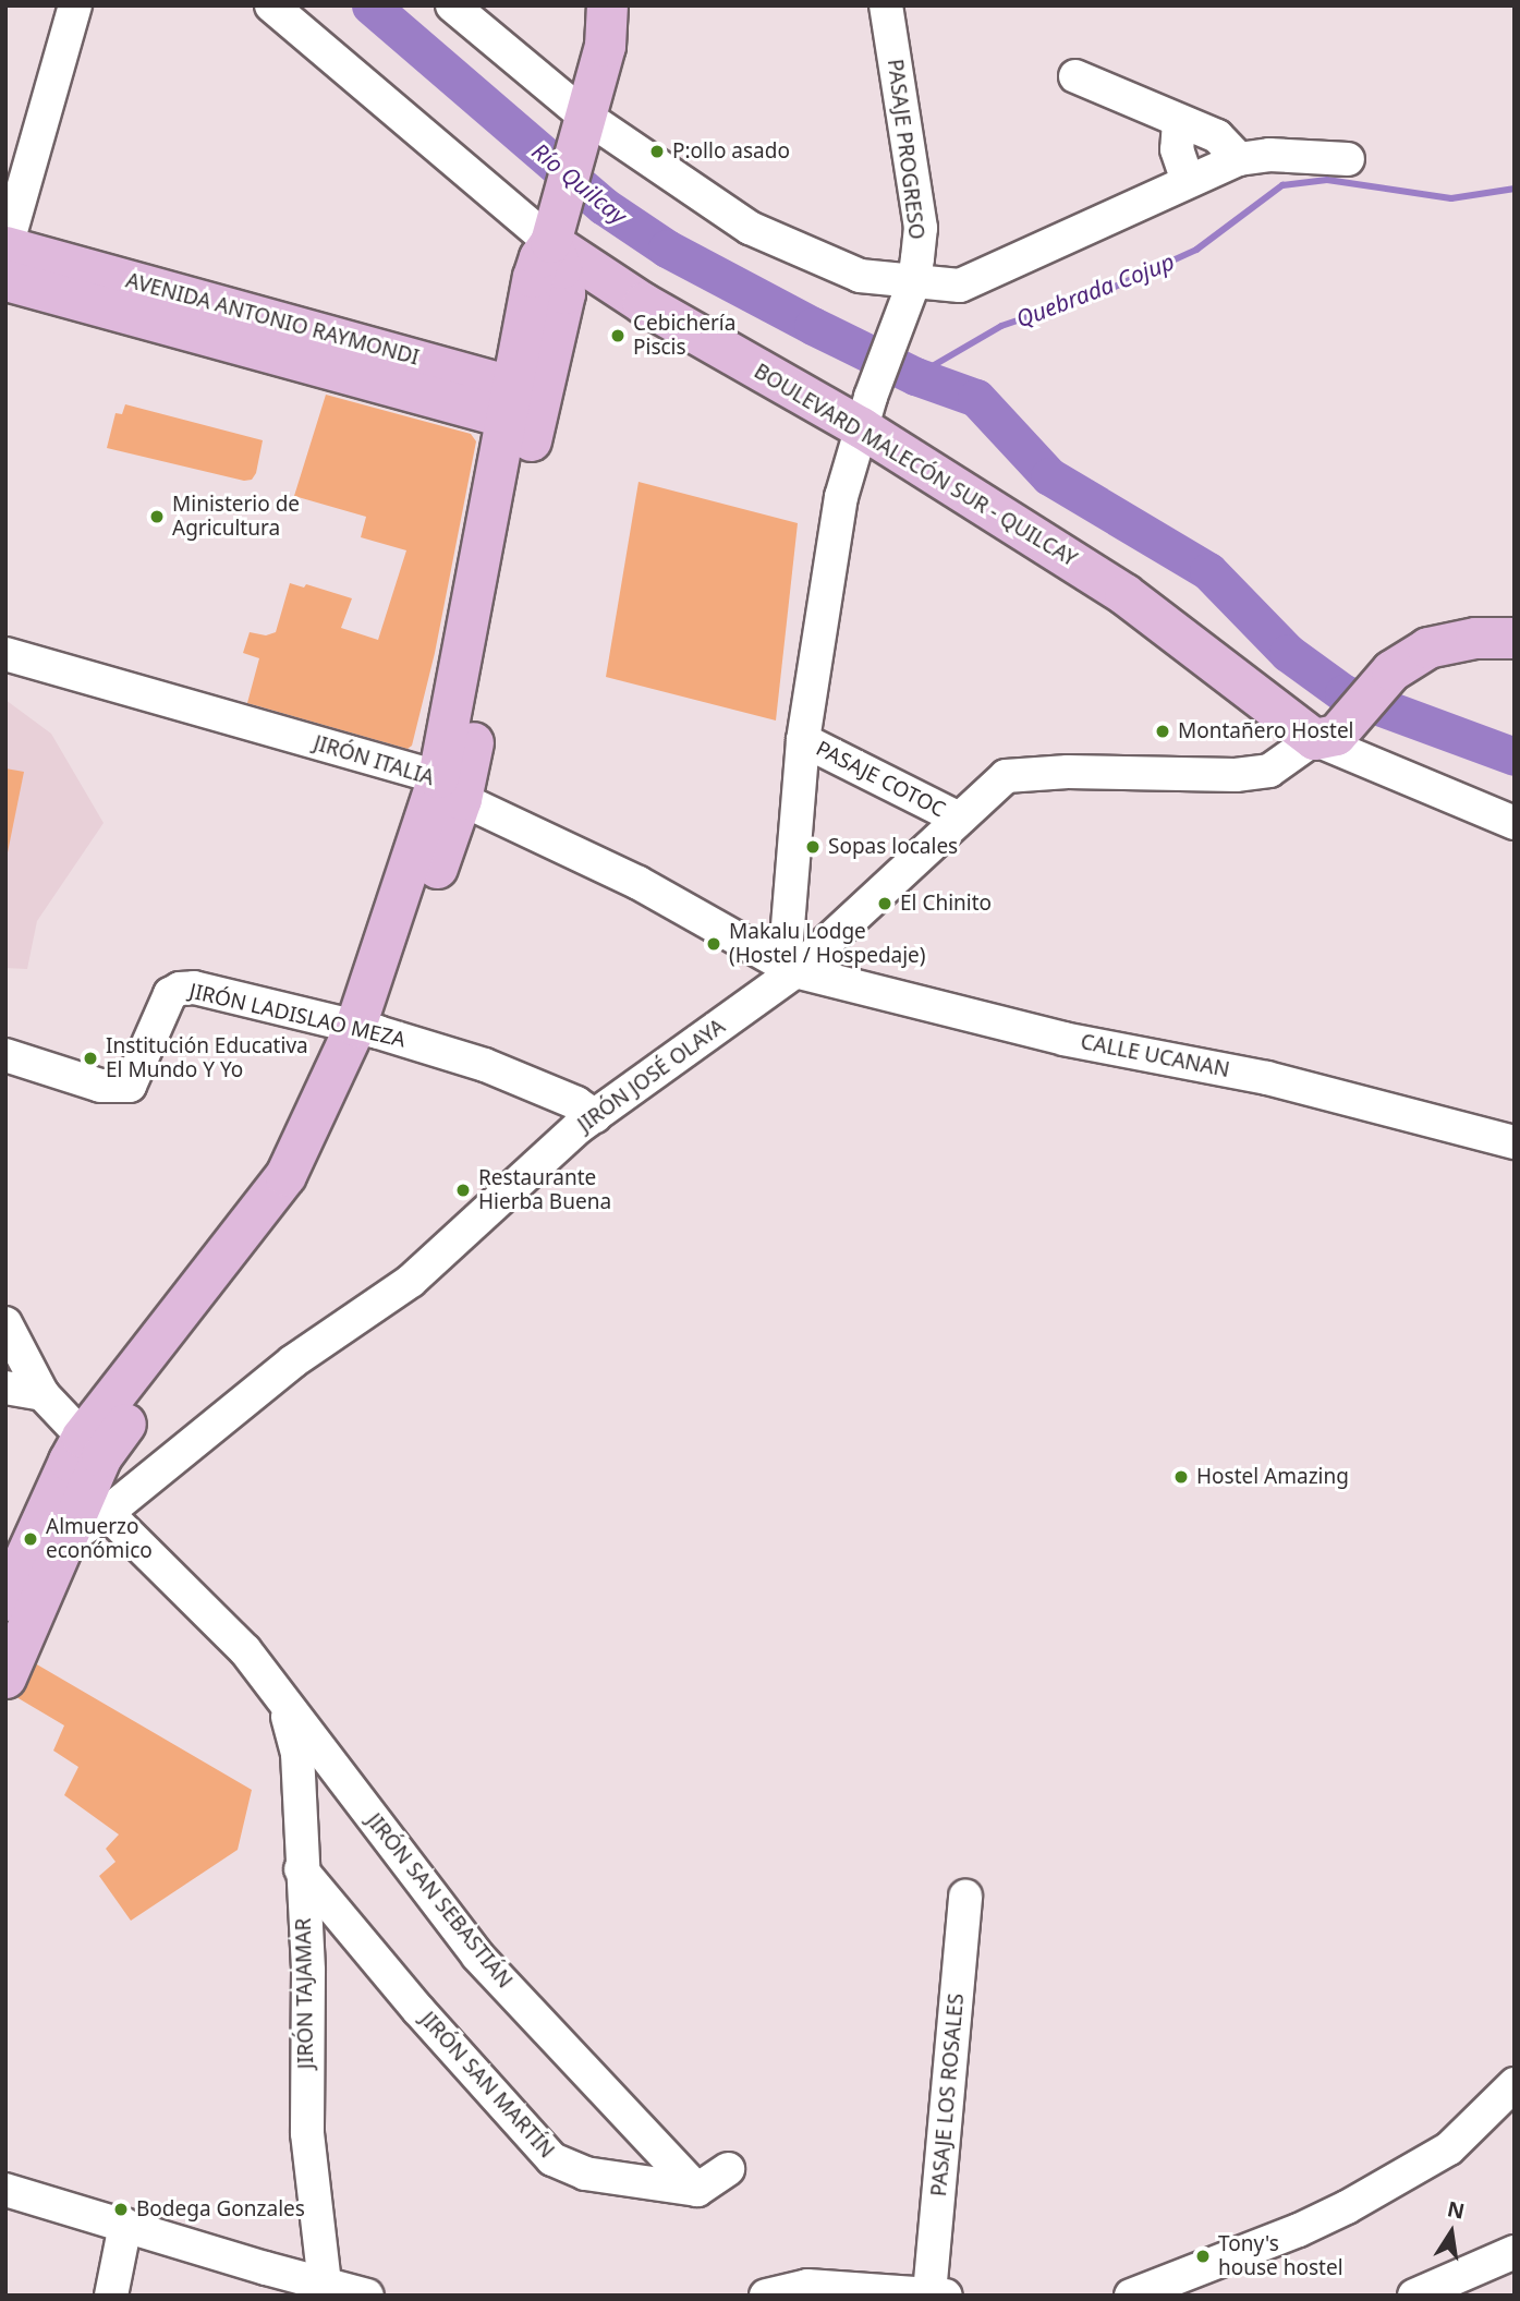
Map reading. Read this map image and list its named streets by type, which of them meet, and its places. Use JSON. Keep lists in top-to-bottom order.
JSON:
{
  "streets": {
    "main road": ["AVENIDA ANTONIO RAYMONDI", "BOULEVARD MALECÓN SUR - QUILCAY"],
    "street": [
      "PASAJE PROGRESO",
      "JIRÓN ITALIA",
      "PASAJE COTOC",
      "JIRÓN LADISLAO MEZA",
      "CALLE UCANAN",
      "JIRÓN JOSÉ OLAYA",
      "JIRÓN SAN SEBASTIÁN",
      "JIRÓN TAJAMAR",
      "JIRÓN SAN MARTÍN",
      "PASAJE LOS ROSALES"
    ]
  },
  "crossings": [
    ["PASAJE PROGRESO", "BOULEVARD MALECÓN SUR - QUILCAY"],
    ["BOULEVARD MALECÓN SUR - QUILCAY", "JIRÓN JOSÉ OLAYA"],
    ["JIRÓN ITALIA", "CALLE UCANAN"],
    ["JIRÓN ITALIA", "JIRÓN JOSÉ OLAYA"],
    ["PASAJE COTOC", "JIRÓN JOSÉ OLAYA"],
    ["JIRÓN LADISLAO MEZA", "JIRÓN JOSÉ OLAYA"],
    ["CALLE UCANAN", "JIRÓN JOSÉ OLAYA"],
    ["JIRÓN JOSÉ OLAYA", "JIRÓN SAN SEBASTIÁN"],
    ["JIRÓN SAN SEBASTIÁN", "JIRÓN TAJAMAR"],
    ["JIRÓN SAN SEBASTIÁN", "JIRÓN SAN MARTÍN"],
    ["JIRÓN TAJAMAR", "JIRÓN SAN MARTÍN"]
  ],
  "water": ["Río Quilcay", "Quebrada Cojup"],
  "places": [
    "P:ollo asado",
    "Cebichería Piscis",
    "Ministerio de Agricultura",
    "Montañero Hostel",
    "Sopas locales",
    "El Chinito",
    "Makalu Lodge (Hostel / Hospedaje)",
    "Institución Educativa El Mundo Y Yo",
    "Restaurante Hierba Buena",
    "Hostel Amazing",
    "Almuerzo económico",
    "Bodega Gonzales",
    "Tony's house hostel"
  ],
  "north": "top"
}
